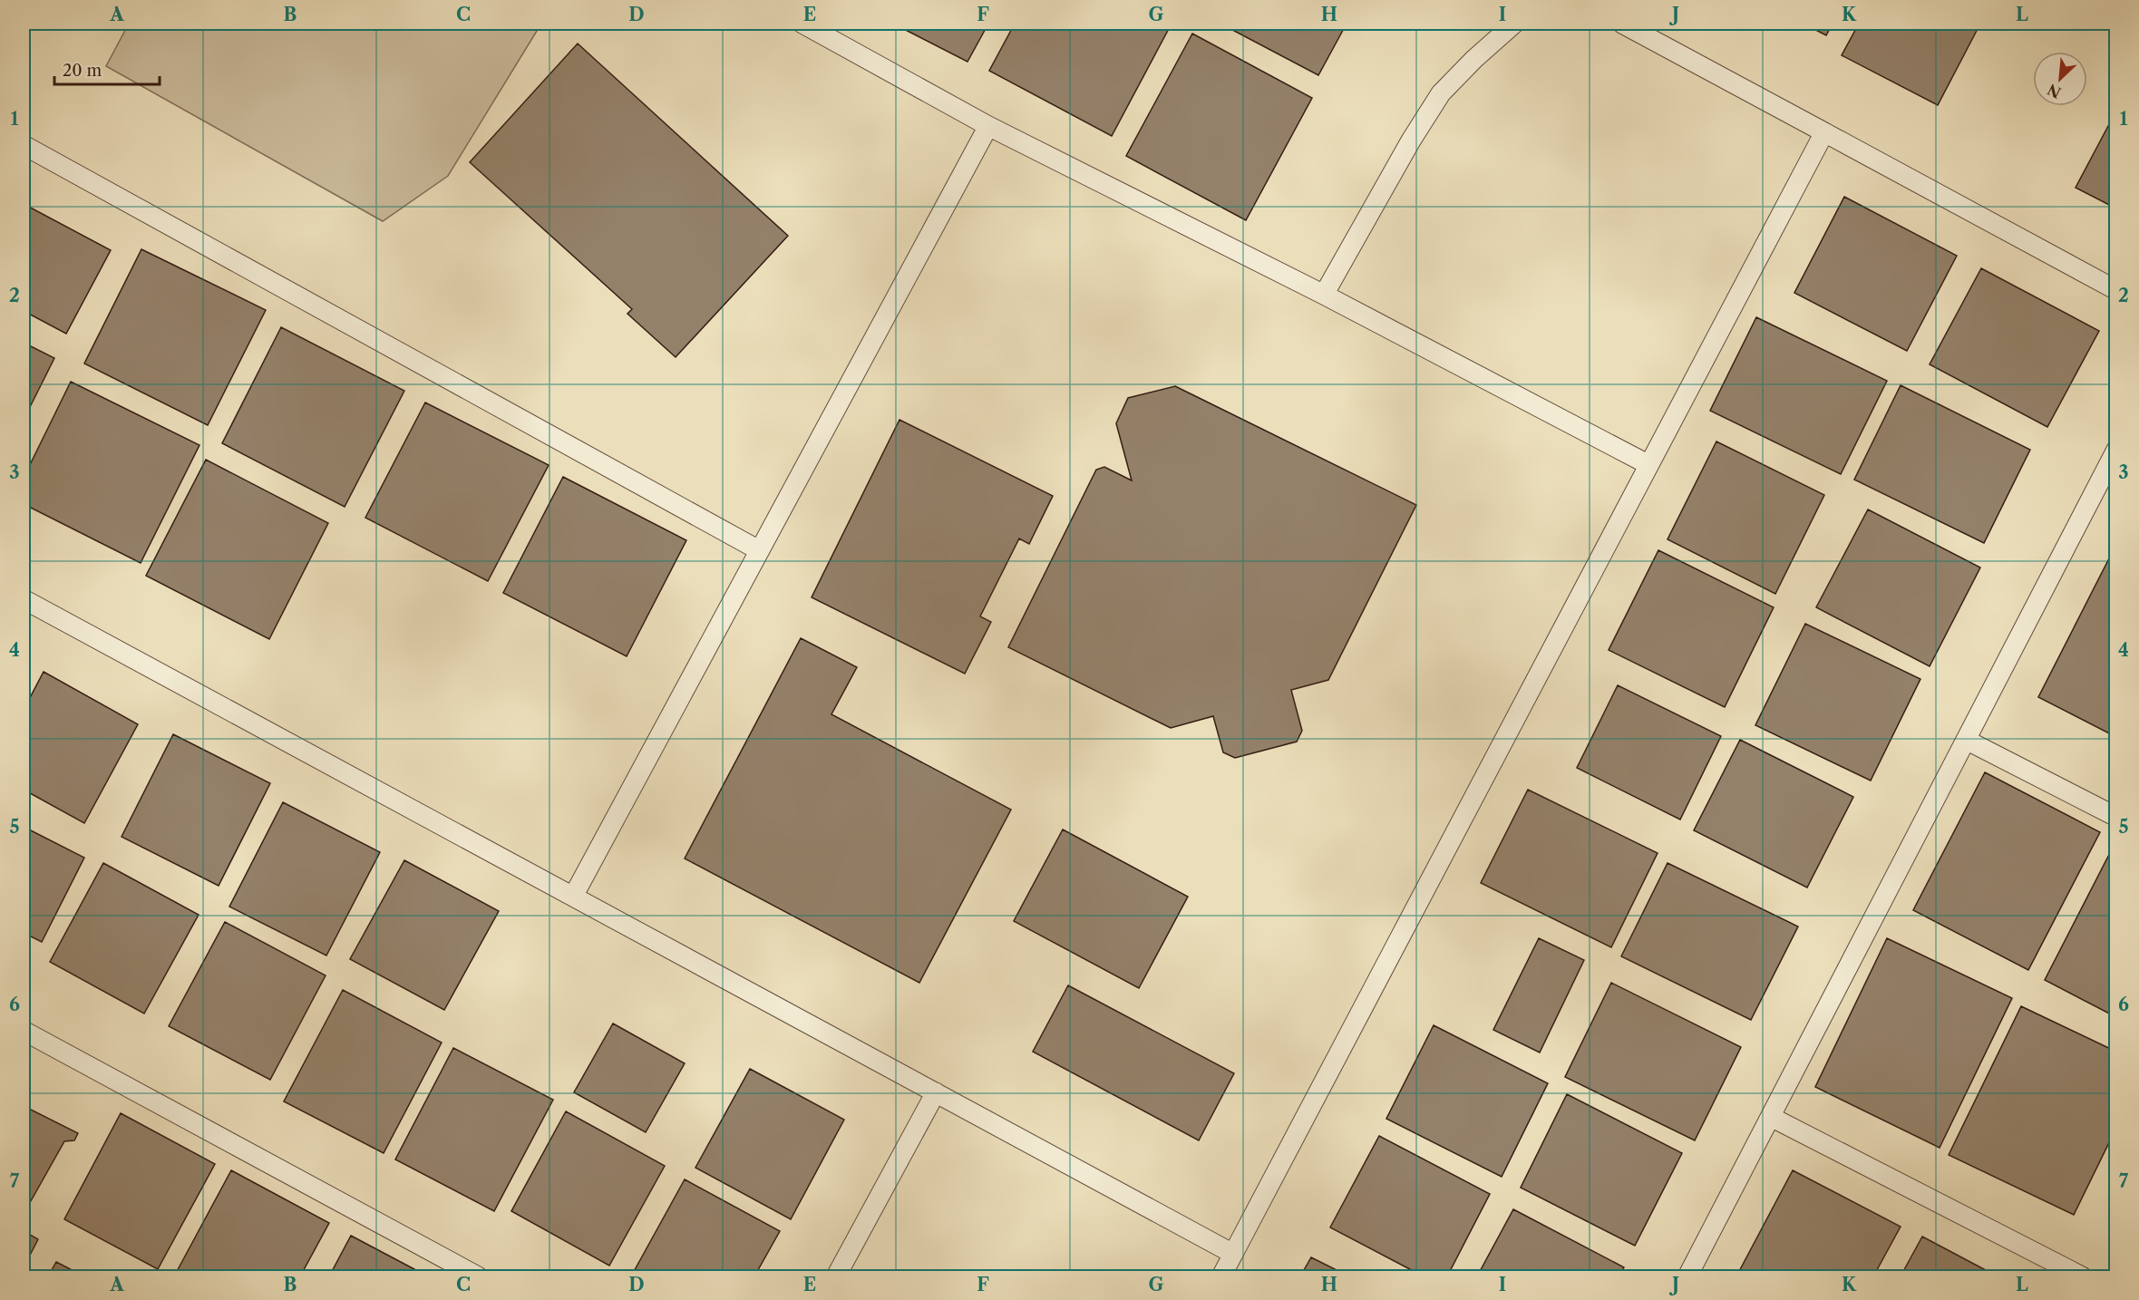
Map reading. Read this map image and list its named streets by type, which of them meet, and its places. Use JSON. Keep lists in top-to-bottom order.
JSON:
{
  "scale_bar": "20 m",
  "north": "bottom left",
  "grid": {
    "columns": [
      "A",
      "B",
      "C",
      "D",
      "E",
      "F",
      "G",
      "H",
      "I",
      "J",
      "K",
      "L"
    ],
    "rows": [
      "1",
      "2",
      "3",
      "4",
      "5",
      "6",
      "7"
    ]
  }
}
